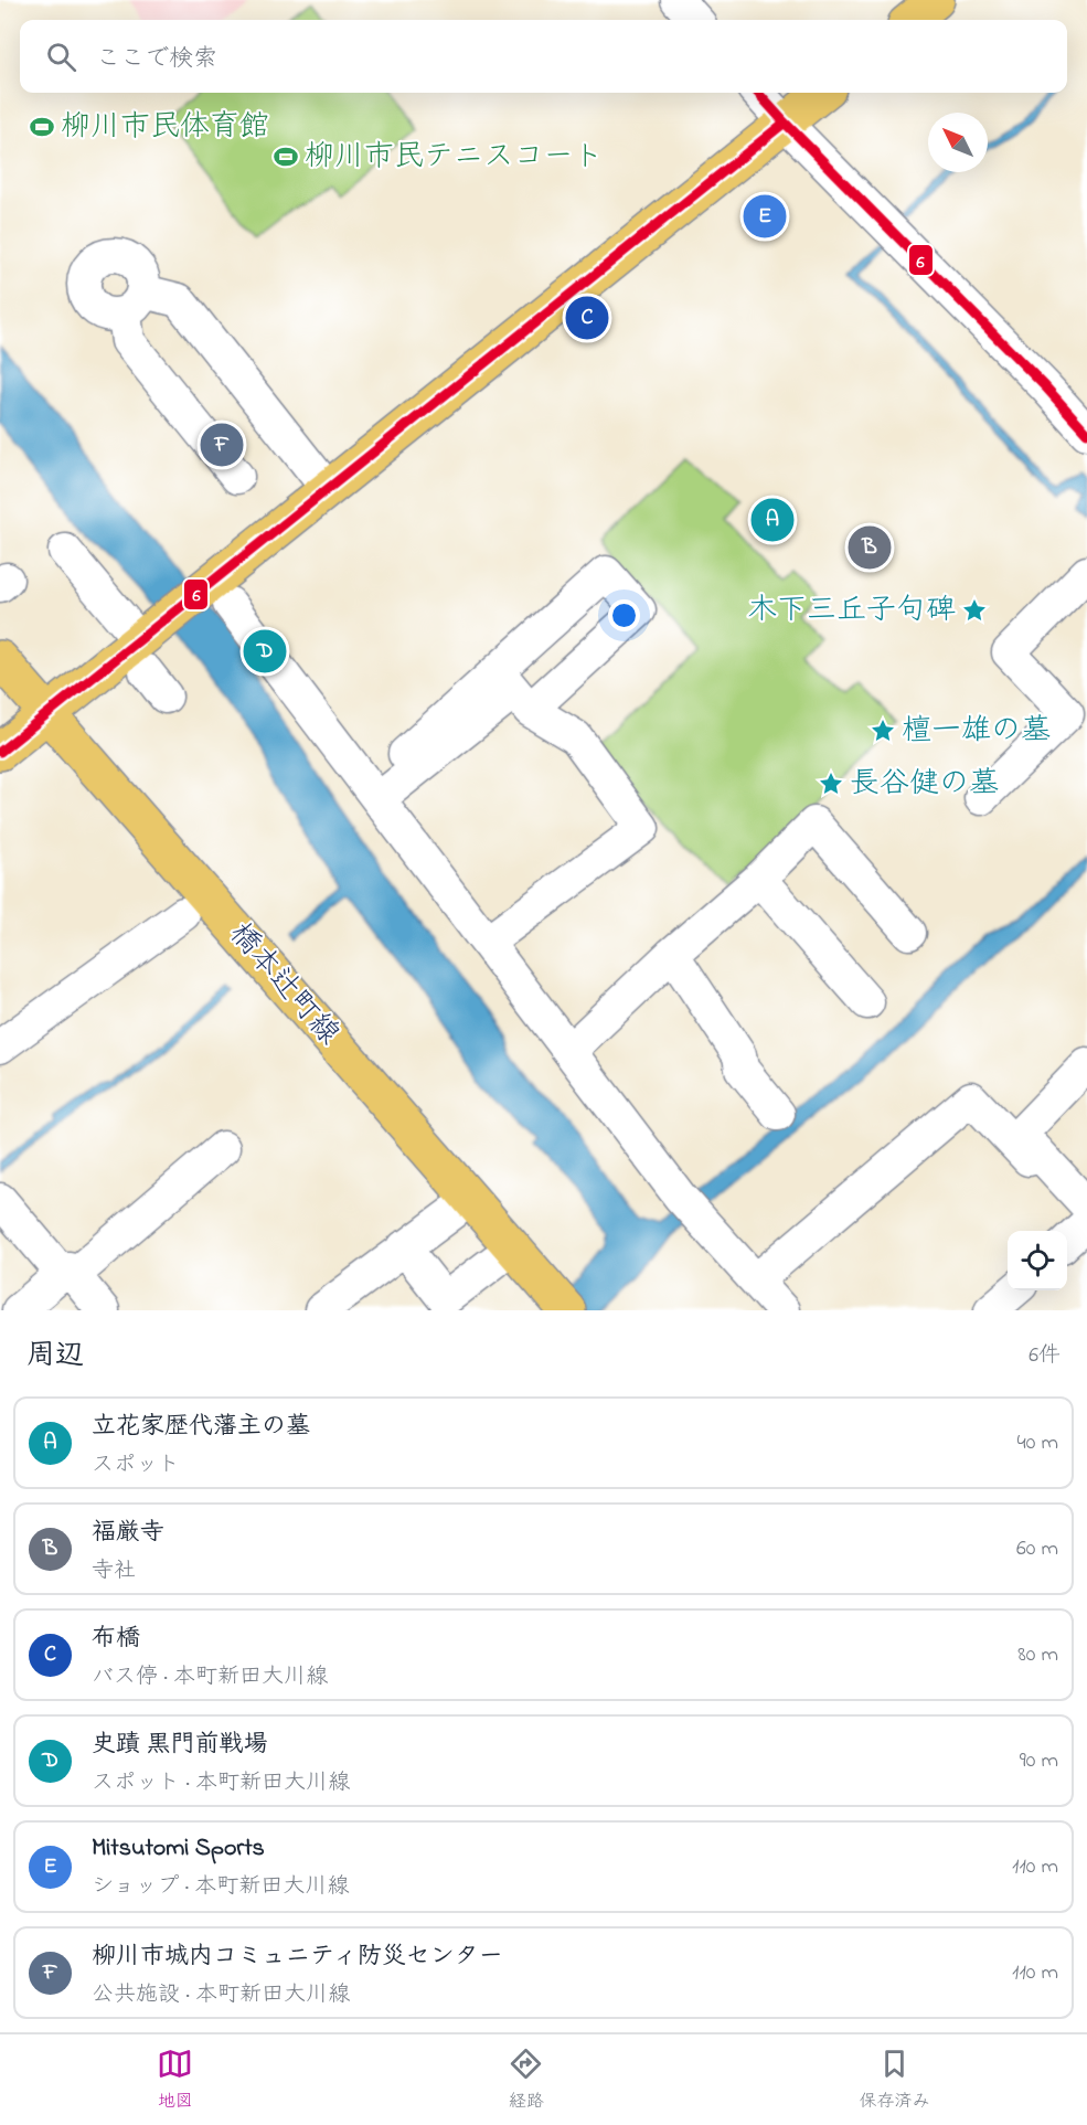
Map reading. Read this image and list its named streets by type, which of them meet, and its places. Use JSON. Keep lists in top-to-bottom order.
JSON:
{
  "streets": {
    "main road": ["橋本辻町線"]
  },
  "places": {
    "sports": ["柳川市民体育館", "柳川市民テニスコート"],
    "place": ["木下三丘子句碑", "檀一雄の墓", "長谷健の墓"]
  },
  "lines": ["transit line 6"],
  "north": "top left",
  "page": {
    "search": "ここで検索",
    "pins": [
      "E",
      "C",
      "F",
      "A",
      "B",
      "D"
    ],
    "heading": ["周辺", "6件"],
    "list": [
      {
        "mark": "A",
        "name": "立花家歴代藩主の墓",
        "note": "スポット",
        "value": "40 m"
      },
      {
        "mark": "B",
        "name": "福厳寺",
        "note": "寺社",
        "value": "60 m"
      },
      {
        "mark": "C",
        "name": "布橋",
        "note": "バス停 · 本町新田大川線",
        "value": "80 m"
      },
      {
        "mark": "D",
        "name": "史蹟 黒門前戦場",
        "note": "スポット · 本町新田大川線",
        "value": "90 m"
      },
      {
        "mark": "E",
        "name": "Mitsutomi Sports",
        "note": "ショップ · 本町新田大川線",
        "value": "110 m"
      },
      {
        "mark": "F",
        "name": "柳川市城内コミュニティ防災センター",
        "note": "公共施設 · 本町新田大川線",
        "value": "110 m"
      }
    ],
    "nav": ["地図", "経路", "保存済み"]
  }
}
